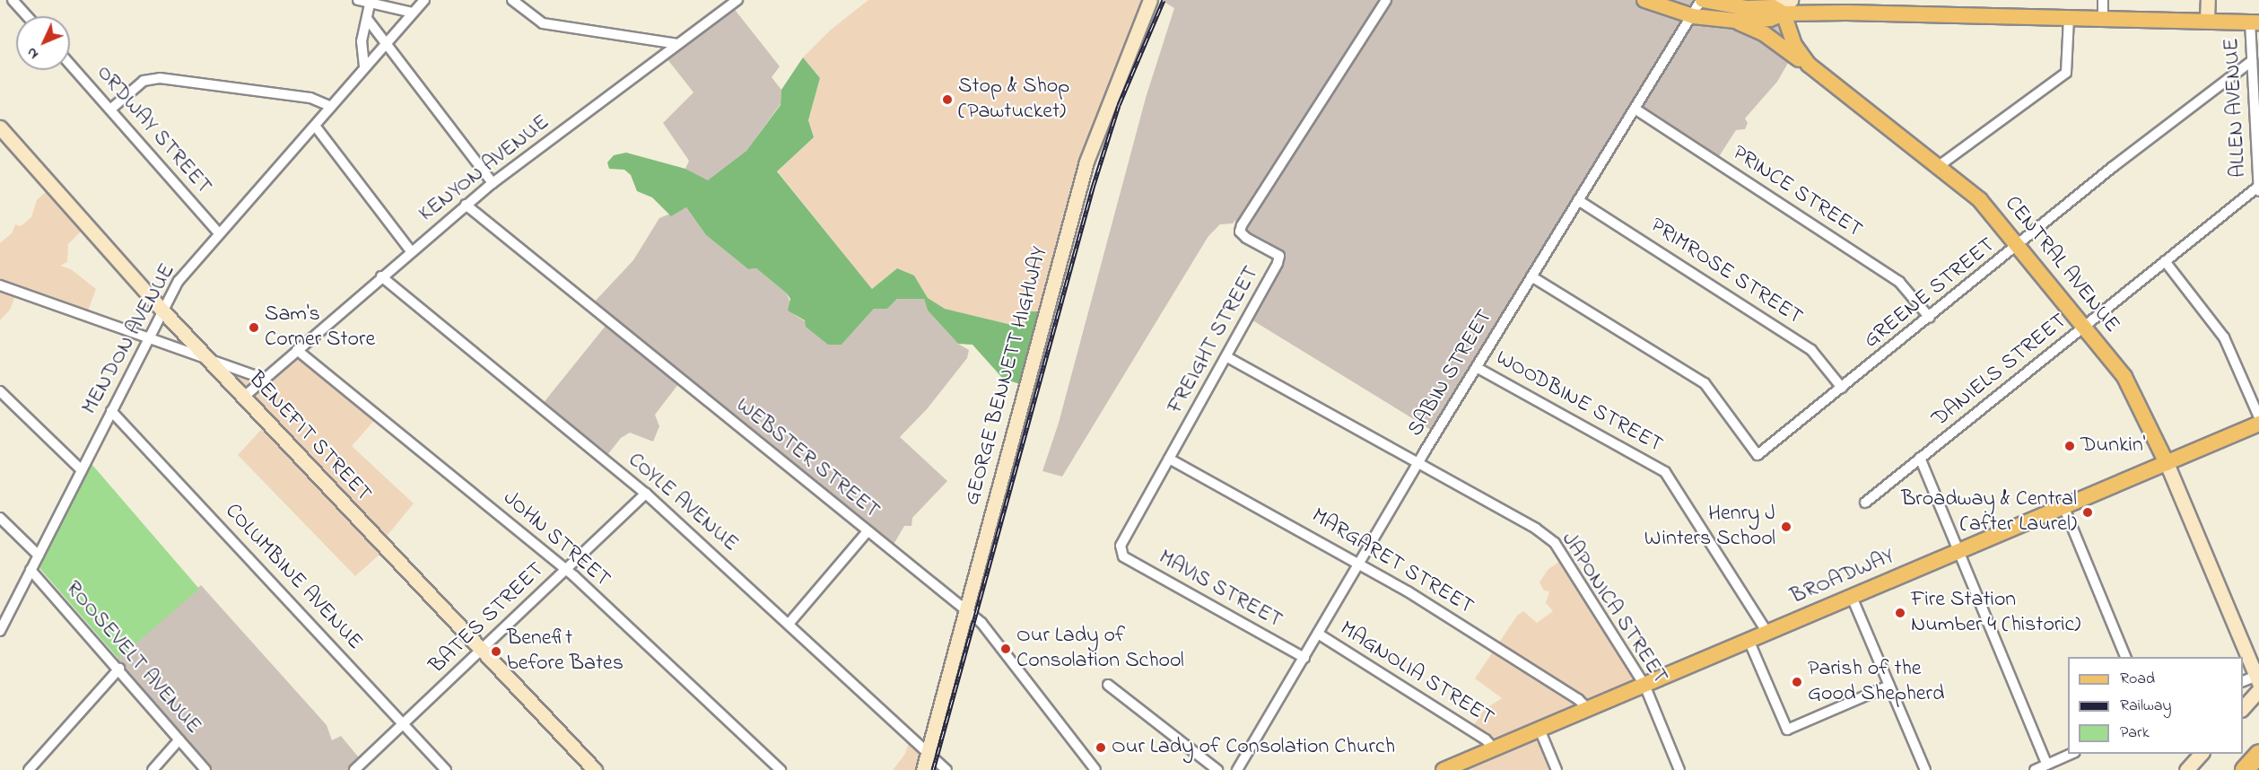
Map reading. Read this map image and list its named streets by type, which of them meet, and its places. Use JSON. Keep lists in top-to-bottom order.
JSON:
{
  "streets": {
    "main road": [
      "CENTRAL AVENUE",
      "GEORGE BENNETT HIGHWAY",
      "BENEFIT STREET",
      "BROADWAY"
    ],
    "street": [
      "ALLEN AVENUE",
      "ORDWAY STREET",
      "KENYON AVENUE",
      "PRINCE STREET",
      "PRIMROSE STREET",
      "GREENE STREET",
      "MENDON AVENUE",
      "FREIGHT STREET",
      "DANIELS STREET",
      "SABIN STREET",
      "WOODBINE STREET",
      "WEBSTER STREET",
      "COYLE AVENUE",
      "JOHN STREET",
      "MARGARET STREET",
      "COLUMBINE AVENUE",
      "MAVIS STREET",
      "JAPONICA STREET",
      "BATES STREET",
      "ROOSEVELT AVENUE",
      "MAGNOLIA STREET"
    ]
  },
  "crossings": [
    ["ALLEN AVENUE", "GREENE STREET"],
    ["ALLEN AVENUE", "DANIELS STREET"],
    ["ORDWAY STREET", "MENDON AVENUE"],
    ["KENYON AVENUE", "BENEFIT STREET"],
    ["KENYON AVENUE", "WEBSTER STREET"],
    ["KENYON AVENUE", "COYLE AVENUE"],
    ["KENYON AVENUE", "JOHN STREET"],
    ["PRINCE STREET", "GREENE STREET"],
    ["PRINCE STREET", "SABIN STREET"],
    ["CENTRAL AVENUE", "GREENE STREET"],
    ["CENTRAL AVENUE", "DANIELS STREET"],
    ["CENTRAL AVENUE", "BROADWAY"],
    ["PRIMROSE STREET", "GREENE STREET"],
    ["PRIMROSE STREET", "SABIN STREET"],
    ["GREENE STREET", "SABIN STREET"],
    ["MENDON AVENUE", "BENEFIT STREET"],
    ["MENDON AVENUE", "COLUMBINE AVENUE"],
    ["MENDON AVENUE", "ROOSEVELT AVENUE"],
    ["FREIGHT STREET", "MARGARET STREET"],
    ["FREIGHT STREET", "MAVIS STREET"],
    ["FREIGHT STREET", "JAPONICA STREET"],
    ["SABIN STREET", "WOODBINE STREET"],
    ["SABIN STREET", "MARGARET STREET"],
    ["SABIN STREET", "MAVIS STREET"],
    ["SABIN STREET", "JAPONICA STREET"],
    ["SABIN STREET", "MAGNOLIA STREET"],
    ["GEORGE BENNETT HIGHWAY", "WEBSTER STREET"],
    ["GEORGE BENNETT HIGHWAY", "COYLE AVENUE"],
    ["WOODBINE STREET", "BROADWAY"],
    ["BENEFIT STREET", "BATES STREET"],
    ["COYLE AVENUE", "BATES STREET"],
    ["JOHN STREET", "BATES STREET"],
    ["MARGARET STREET", "BROADWAY"],
    ["COLUMBINE AVENUE", "BATES STREET"],
    ["BROADWAY", "JAPONICA STREET"],
    ["BROADWAY", "MAGNOLIA STREET"]
  ],
  "places": [
    "Stop & Shop (Pawtucket)",
    "Sam's Corner Store",
    "Dunkin'",
    "Broadway & Central (after Laurel)",
    "Henry J Winters School",
    "Fire Station Number 4 (historic)",
    "Our Lady of Consolation School",
    "Benefit before Bates",
    "Parish of the Good Shepherd",
    "Our Lady of Consolation Church"
  ],
  "legend": ["Road", "Railway", "Park"],
  "north": "bottom left"
}
